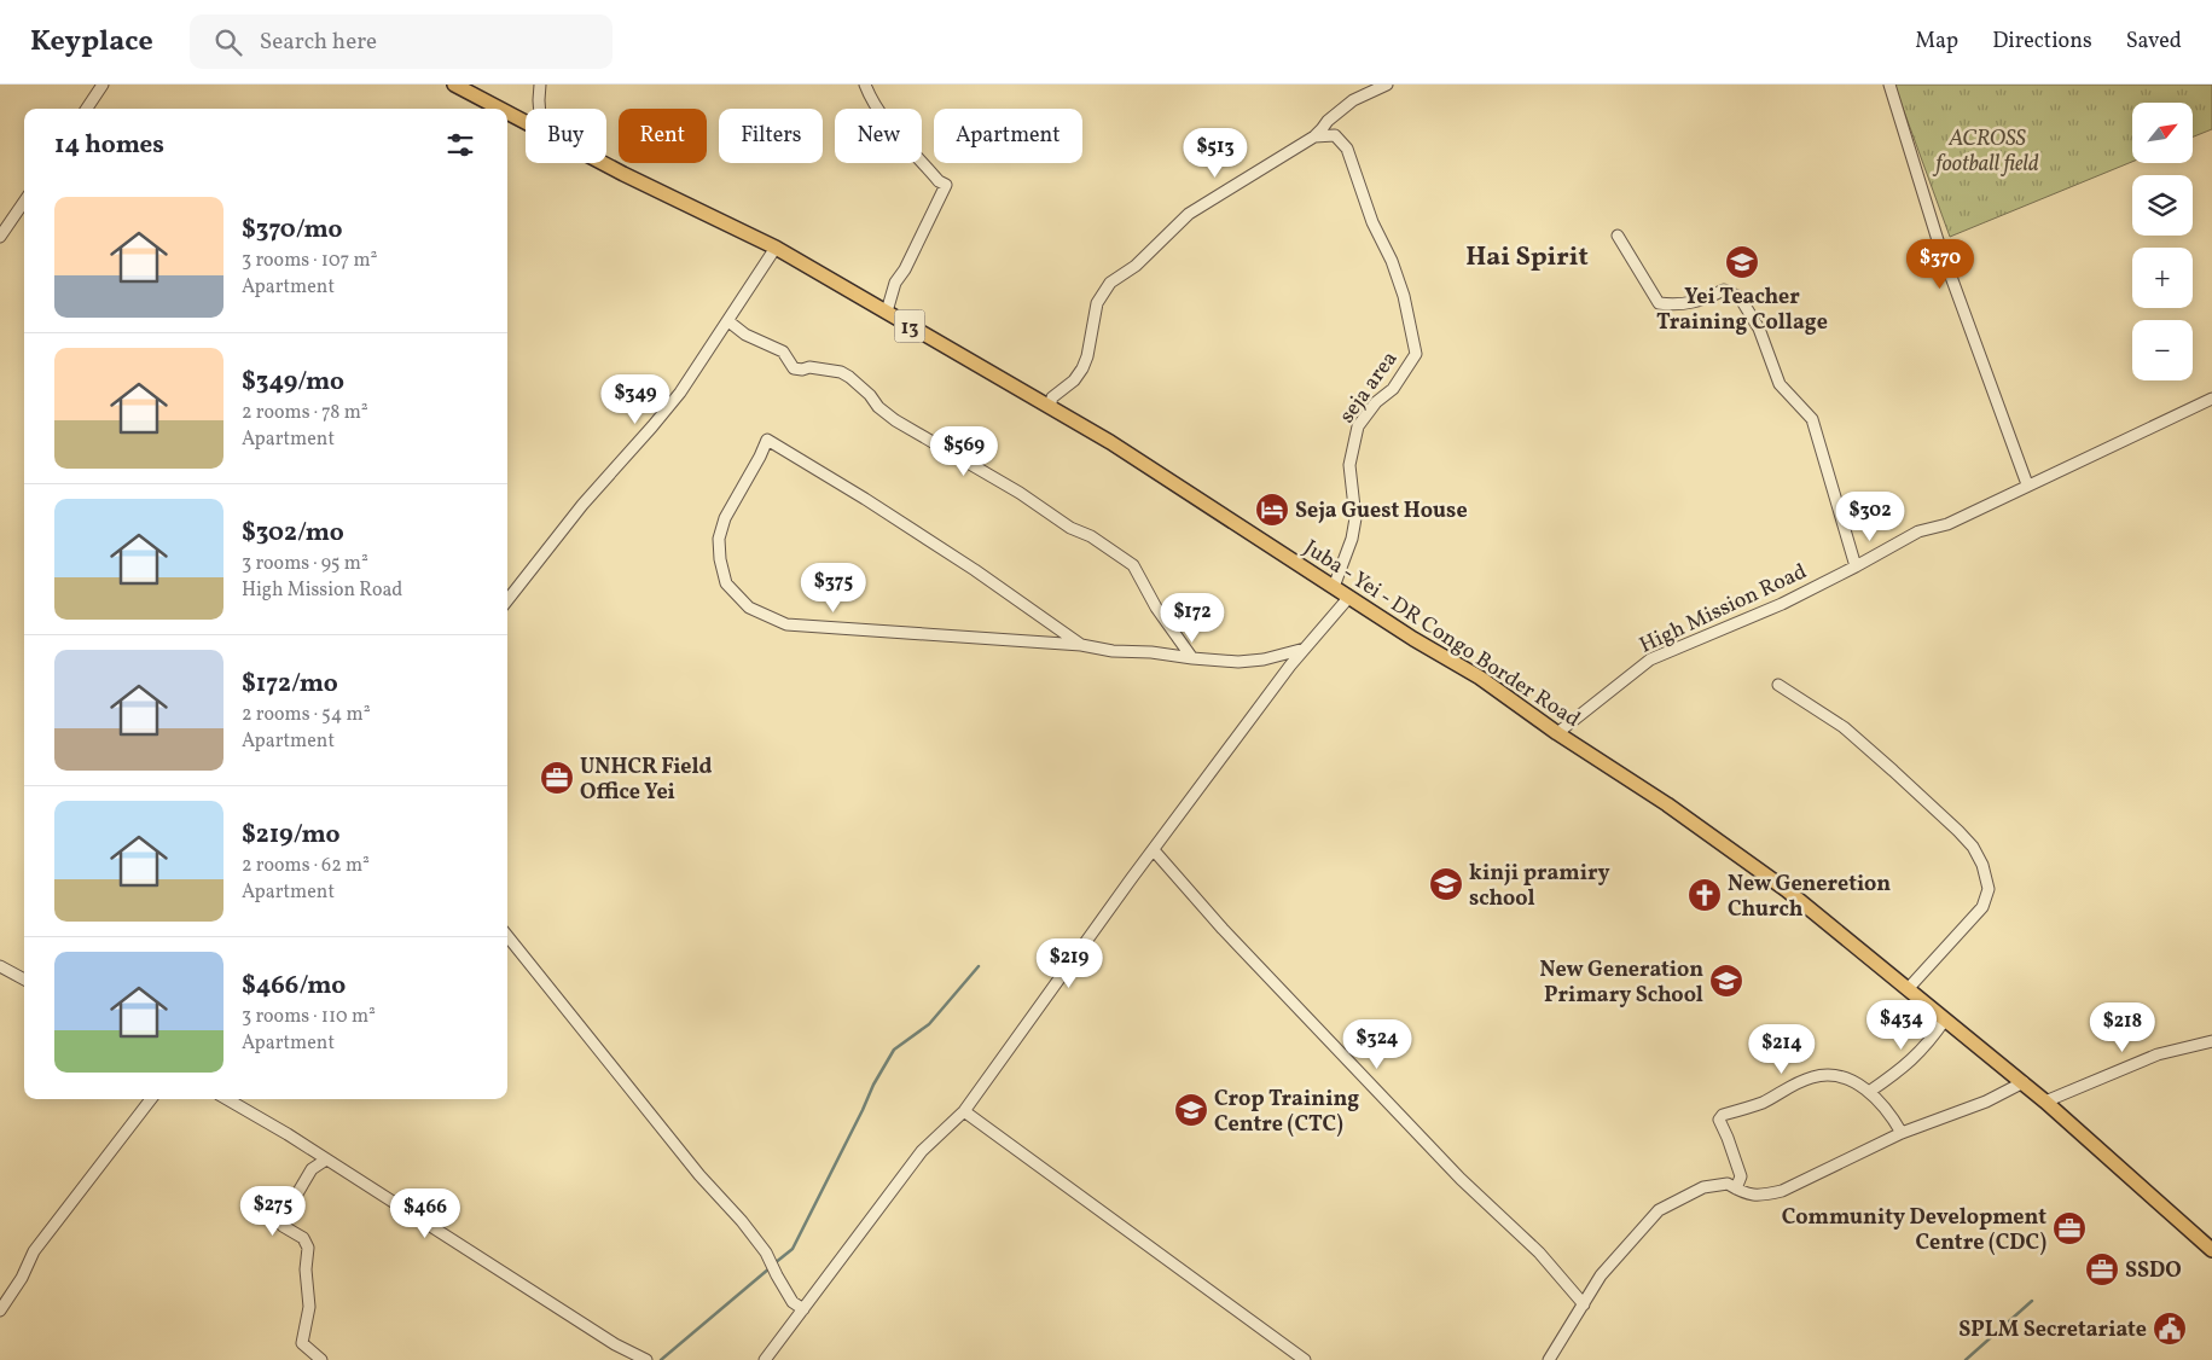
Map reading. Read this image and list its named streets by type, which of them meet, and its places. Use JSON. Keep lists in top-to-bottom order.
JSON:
{
  "streets": {
    "main road": ["13", "Juba - Yei - DR Congo Border Road"],
    "street": ["seja area", "High Mission Road"]
  },
  "crossings": [
    ["seja area", "Juba - Yei - DR Congo Border Road"],
    ["High Mission Road", "Juba - Yei - DR Congo Border Road"]
  ],
  "districts": ["Hai Spirit"],
  "parks": ["ACROSS football field"],
  "places": {
    "school or university": [
      "Yei Teacher Training Collage",
      "kinji pramiry school",
      "New Generation Primary School",
      "Crop Training Centre (CTC)"
    ],
    "hotel": ["Seja Guest House"],
    "office": ["UNHCR Field Office Yei", "Community Development Centre (CDC)", "SSDO"],
    "church": ["New Generetion Church"],
    "public building": ["SPLM Secretariate"]
  },
  "north": "top right",
  "page": {
    "header": "Keyplace",
    "search": "Search here",
    "nav": ["Map", "Directions", "Saved"],
    "map_buttons": ["+", "−"],
    "chip": [
      "Buy",
      "Rent",
      "Filters",
      "New",
      "Apartment"
    ],
    "heading": "14 homes",
    "price": [
      "$513",
      "$370",
      "$349",
      "$569",
      "$302",
      "$375",
      "$172",
      "$219",
      "$434",
      "$218",
      "$324",
      "$214",
      "$275",
      "$466"
    ],
    "list": [
      {
        "name": "$370/mo",
        "note": "3 rooms · 107 m² · Apartment"
      },
      {
        "name": "$349/mo",
        "note": "2 rooms · 78 m² · Apartment"
      },
      {
        "name": "$302/mo",
        "note": "3 rooms · 95 m² · High Mission Road"
      },
      {
        "name": "$172/mo",
        "note": "2 rooms · 54 m² · Apartment"
      },
      {
        "name": "$219/mo",
        "note": "2 rooms · 62 m² · Apartment"
      },
      {
        "name": "$466/mo",
        "note": "3 rooms · 110 m² · Apartment"
      }
    ]
  }
}
